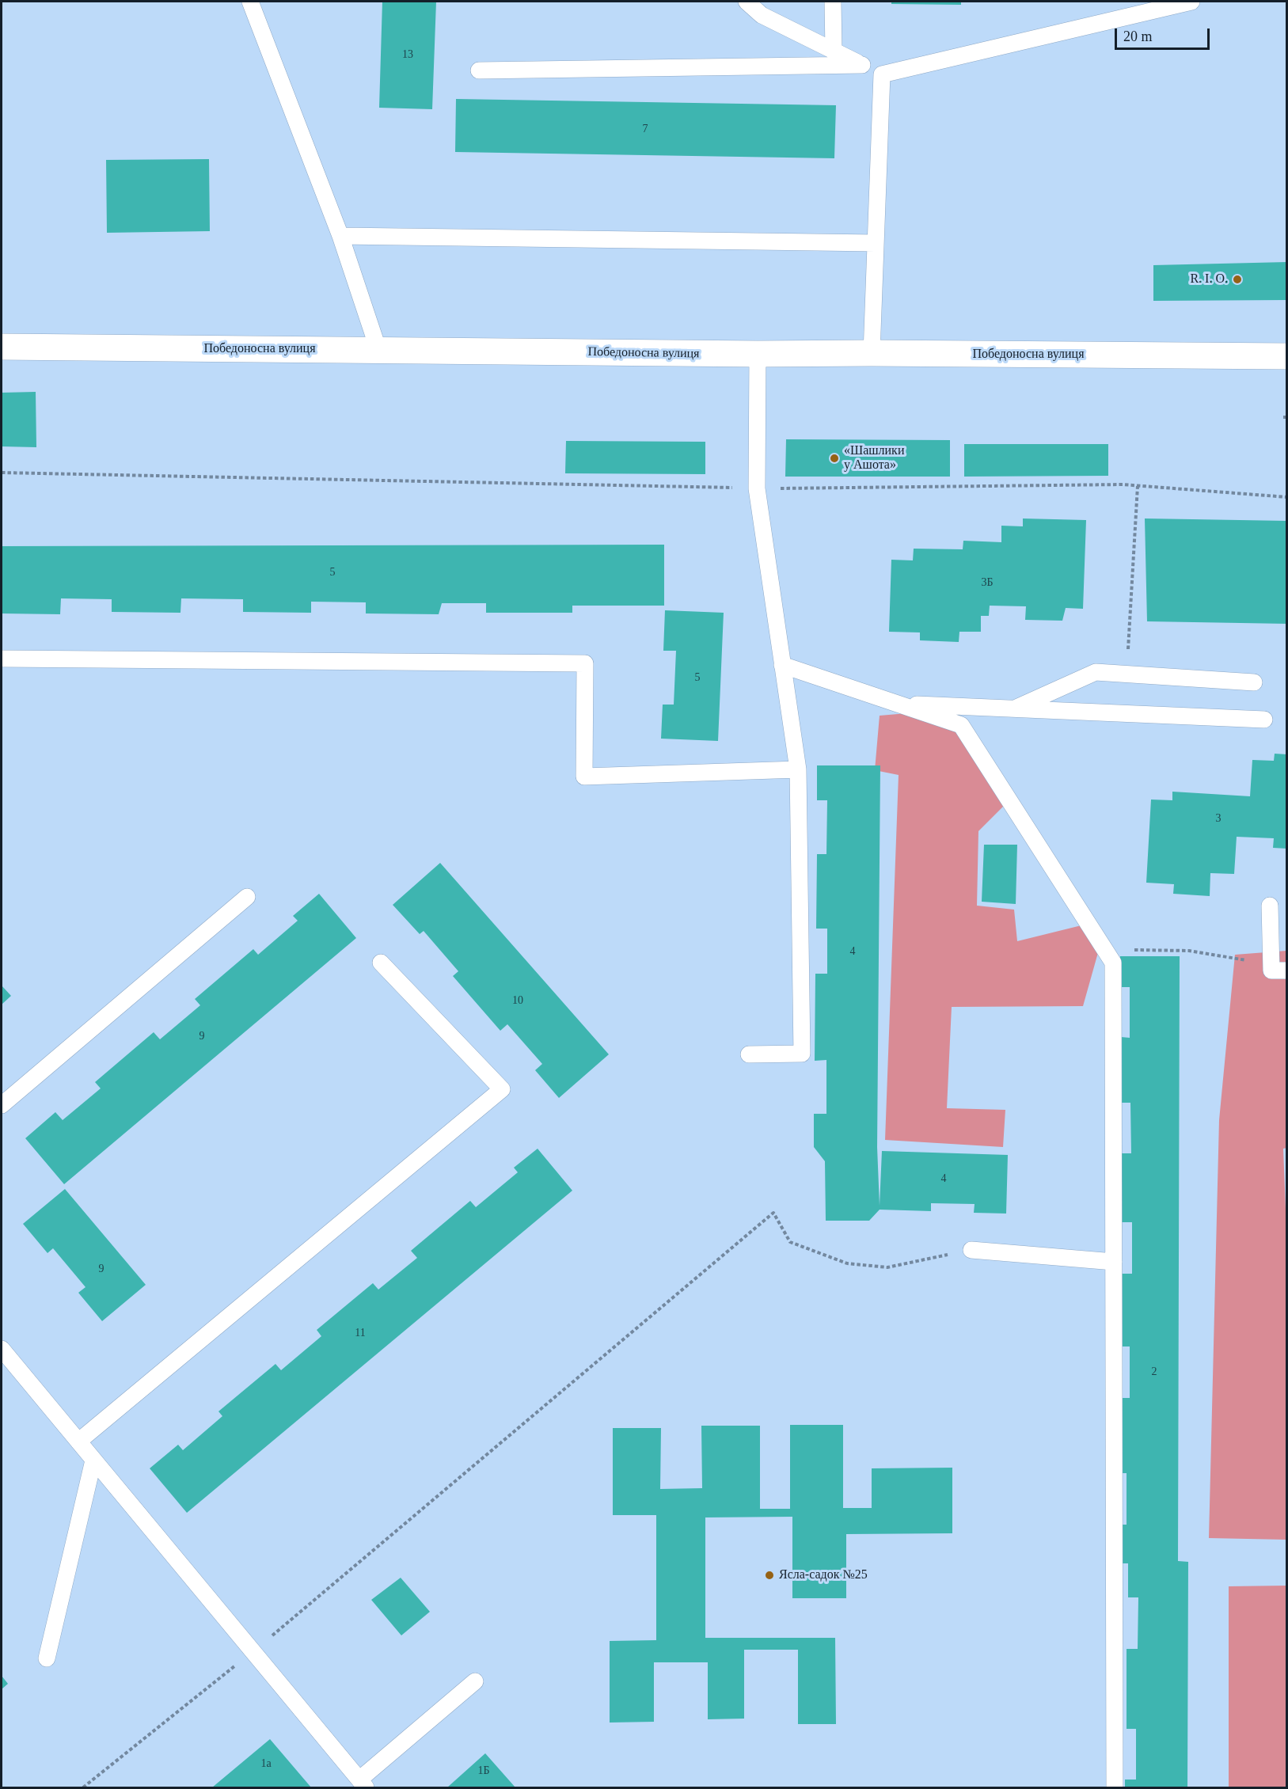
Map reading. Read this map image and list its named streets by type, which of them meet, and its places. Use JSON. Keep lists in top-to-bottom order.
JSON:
{
  "streets": {
    "street": ["Победоносна вулиця"]
  },
  "places": ["R. I. O.", "«Шашлики у Ашота»", "Ясла-садок №25"],
  "house_numbers": [
    "13",
    "7",
    "5",
    "3Б",
    "5",
    "3",
    "4",
    "10",
    "9",
    "4",
    "9",
    "11",
    "2",
    "1а",
    "1Б"
  ],
  "scale_bar": "20 m"
}
